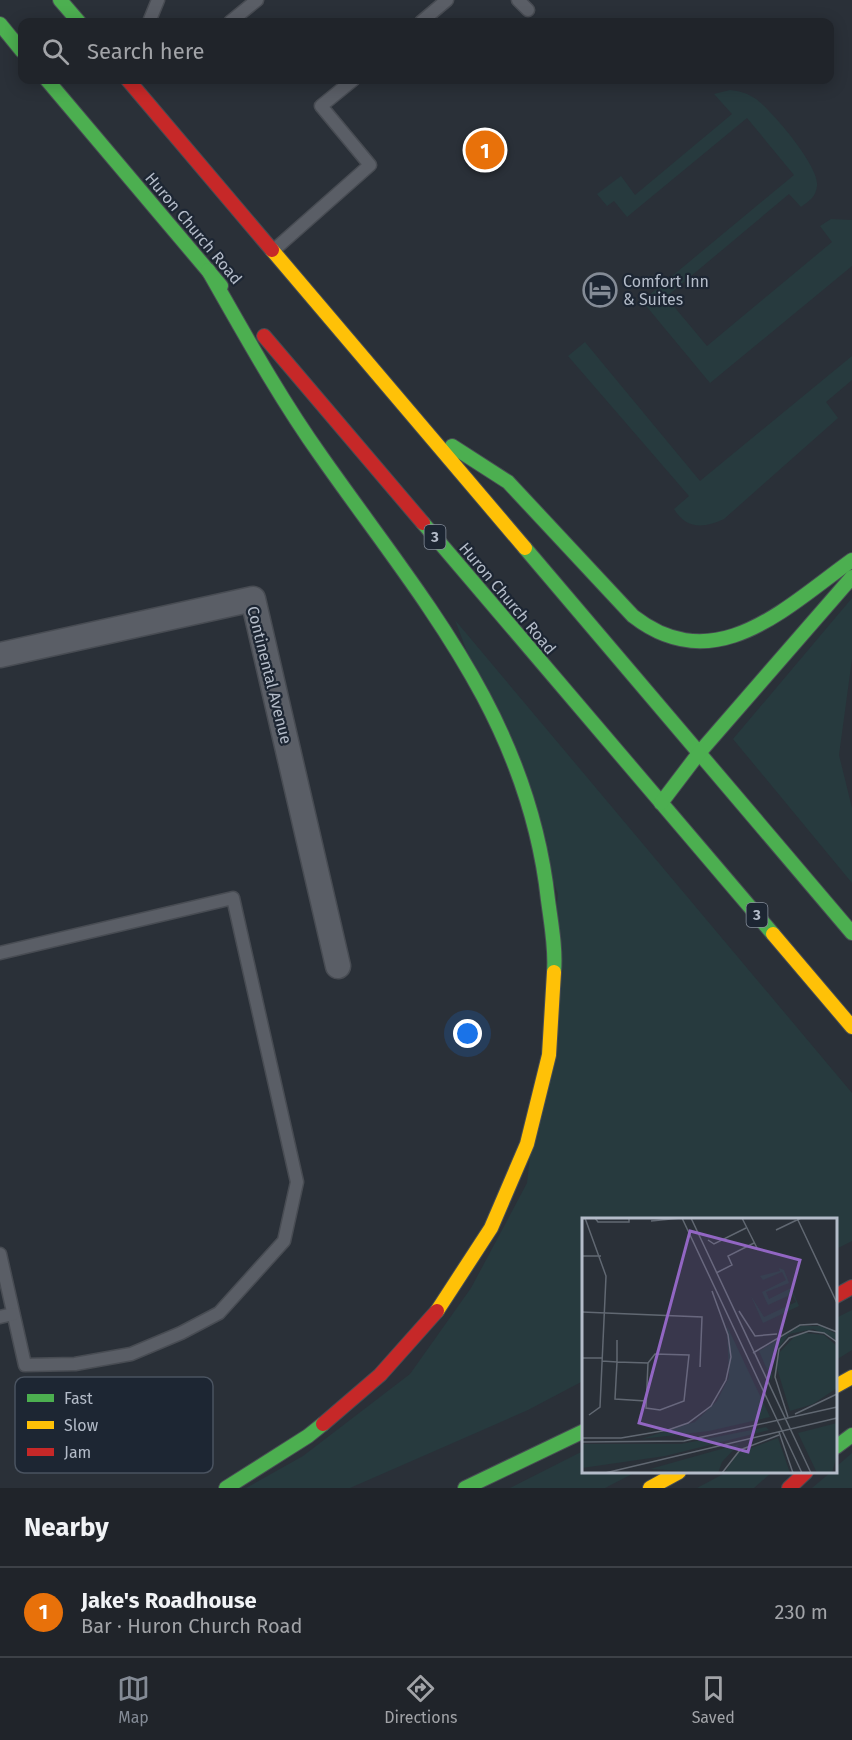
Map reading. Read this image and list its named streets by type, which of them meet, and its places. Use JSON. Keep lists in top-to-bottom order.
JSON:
{
  "streets": {
    "highway": ["Huron Church Road", "3"],
    "street": ["Continental Avenue"]
  },
  "places": {
    "hotel": ["Comfort Inn & Suites"]
  },
  "legend": ["Fast", "Slow", "Jam"],
  "page": {
    "search": "Search here",
    "pins": "1",
    "heading": "Nearby",
    "list": [
      {
        "mark": "1",
        "name": "Jake's Roadhouse",
        "note": "Bar · Huron Church Road",
        "value": "230 m"
      }
    ],
    "nav": ["Map", "Directions", "Saved"]
  }
}
